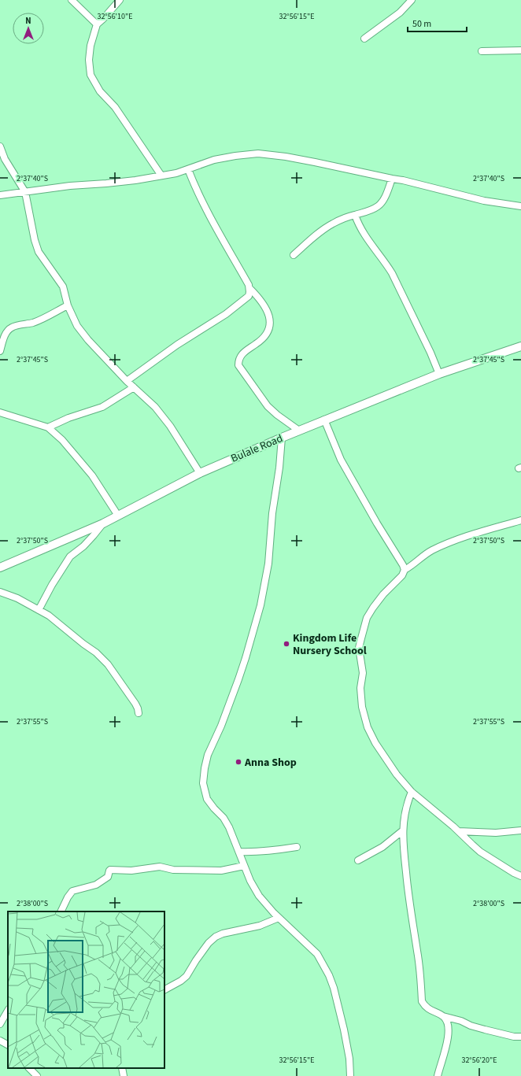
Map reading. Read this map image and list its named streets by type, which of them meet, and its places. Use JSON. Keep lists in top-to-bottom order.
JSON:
{
  "streets": {
    "street": ["Bulale Road"]
  },
  "places": ["Kingdom Life Nursery School", "Anna Shop"],
  "scale_bar": "50 m",
  "north": "top",
  "coordinates": [
    "32°56'10\"E",
    "32°56'15\"E",
    "2°37'40\"S",
    "2°37'45\"S",
    "2°37'50\"S",
    "2°37'55\"S",
    "2°38'00\"S",
    "32°56'20\"E"
  ]
}
